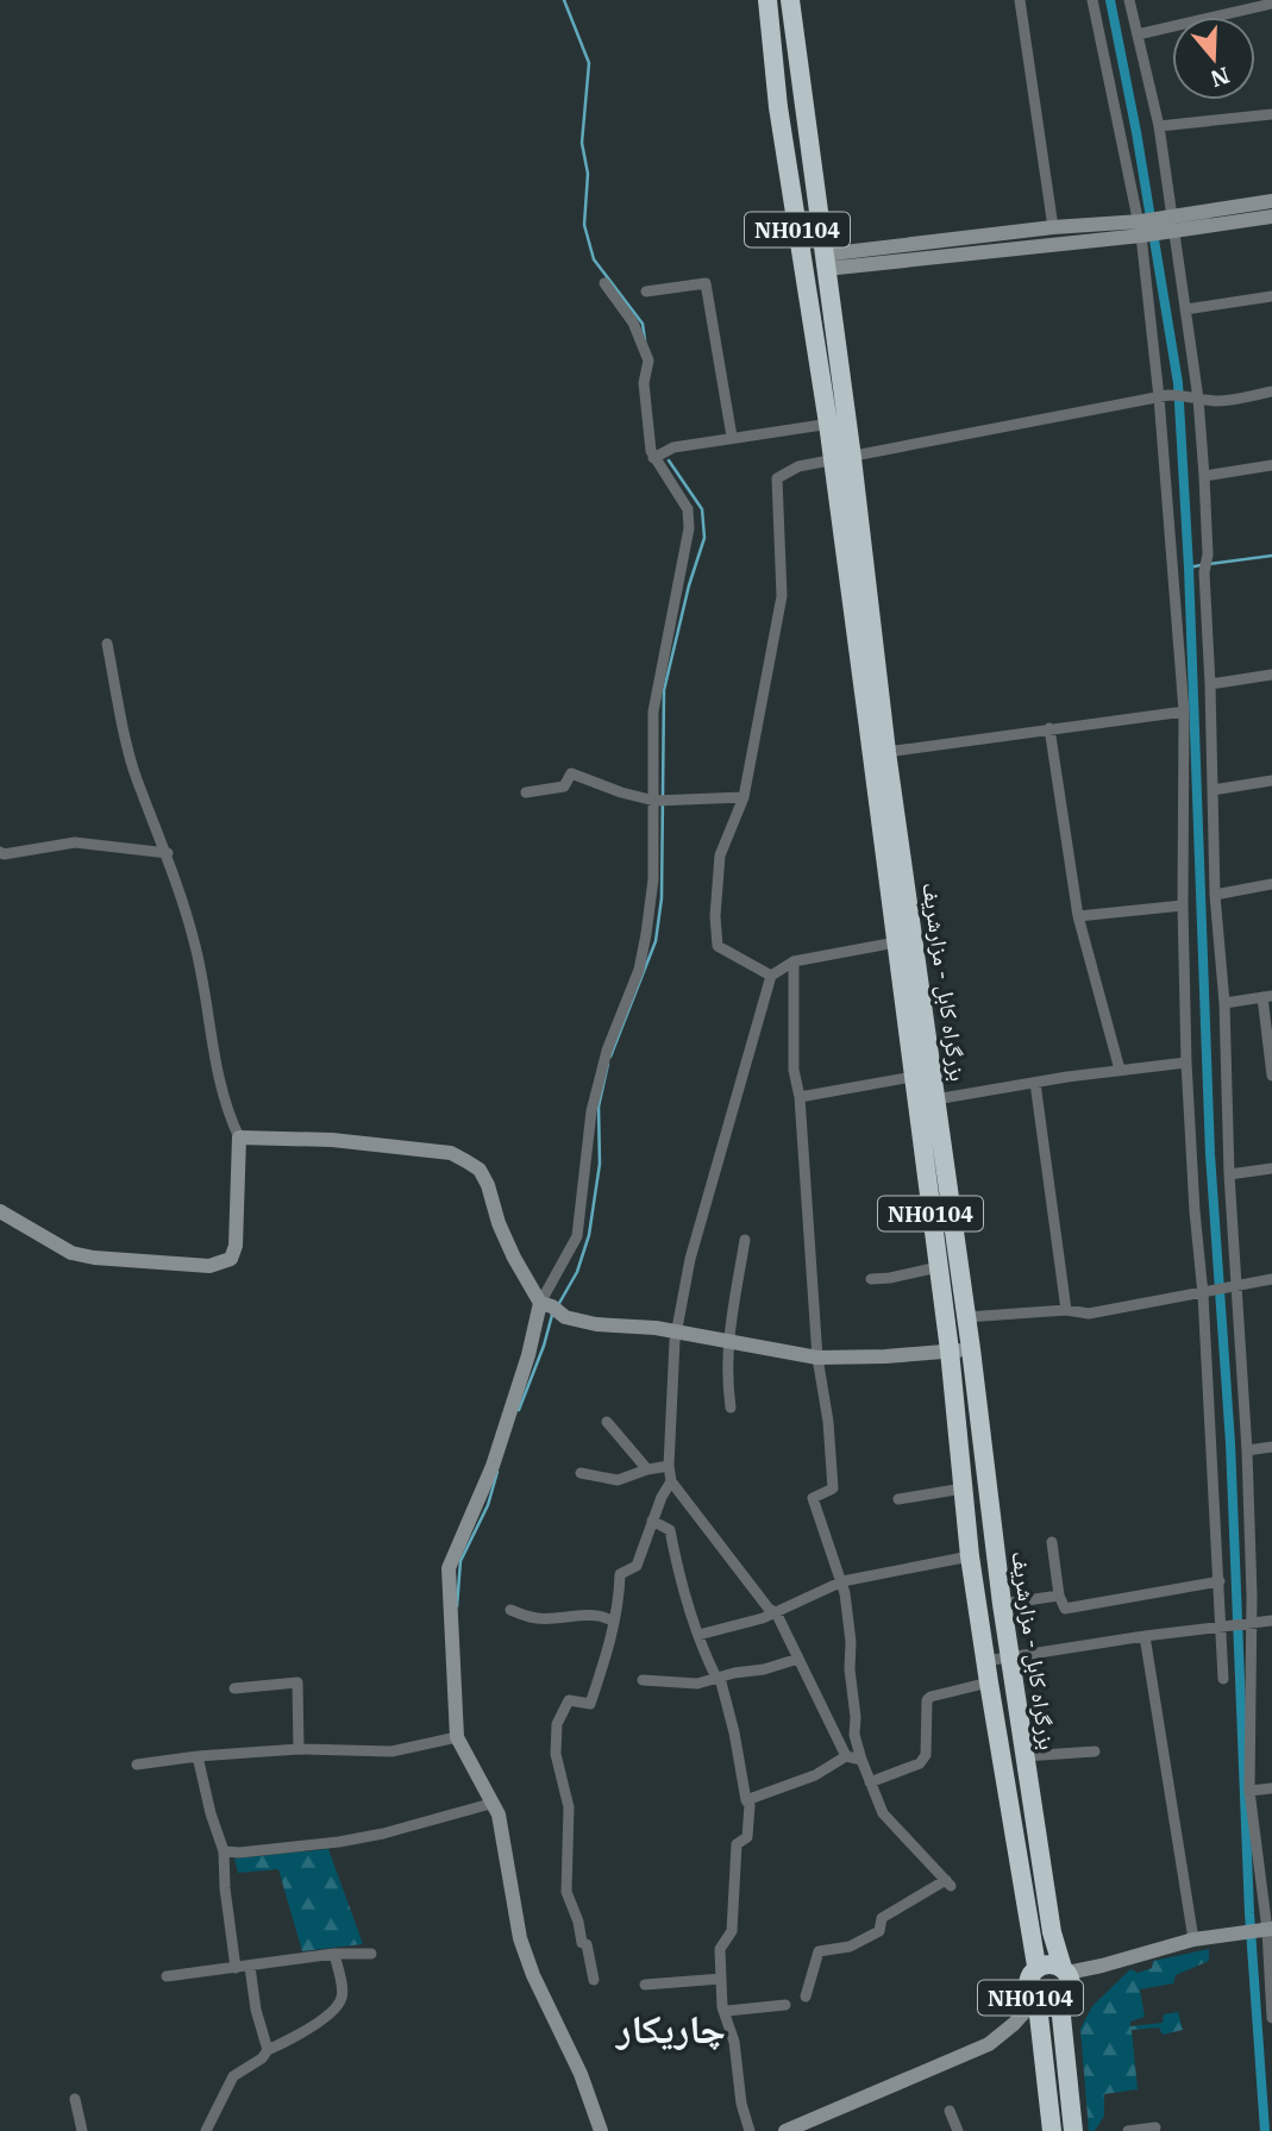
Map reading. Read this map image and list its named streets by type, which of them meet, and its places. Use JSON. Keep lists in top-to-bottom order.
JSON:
{
  "streets": {
    "highway": ["NH0104", "بزرگراه کابل - مزارشریف"]
  },
  "crossings": [
    ["NH0104", "بزرگراه کابل - مزارشریف"]
  ],
  "districts": ["چاریکار"],
  "north": "bottom"
}
